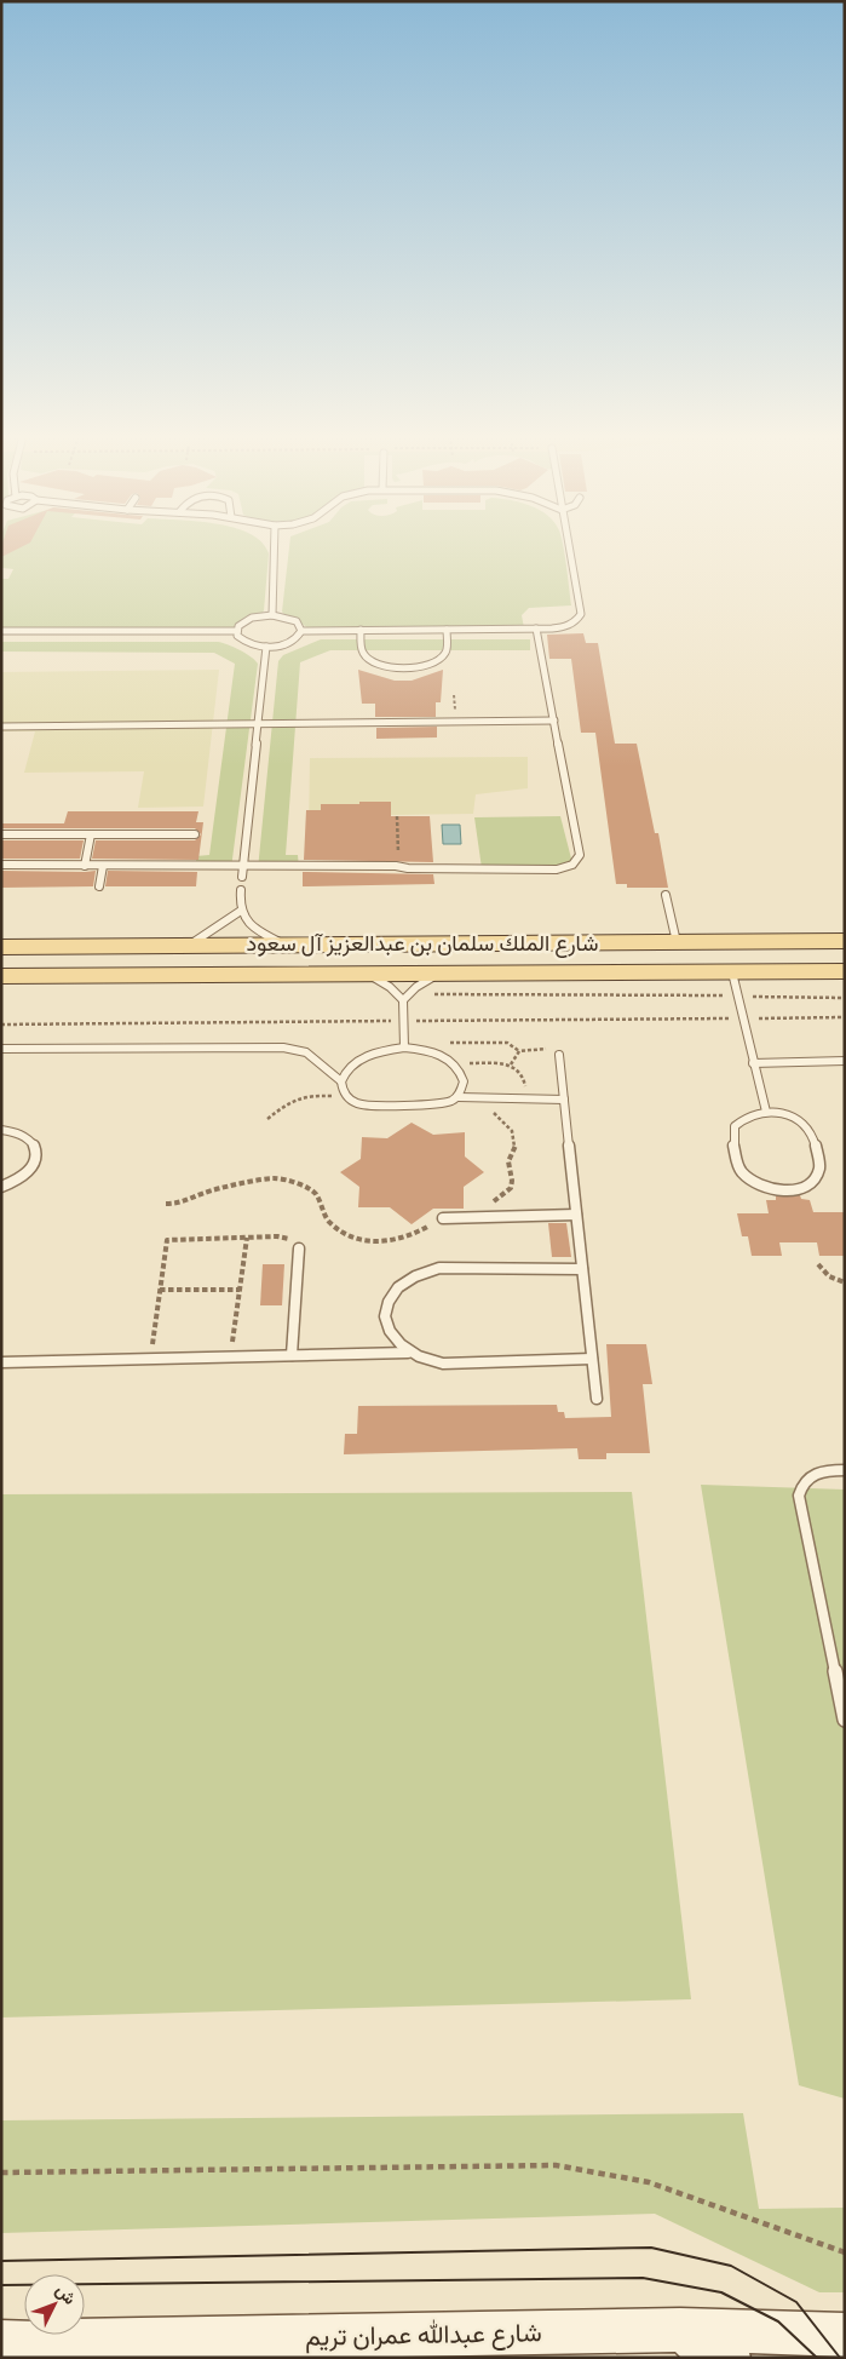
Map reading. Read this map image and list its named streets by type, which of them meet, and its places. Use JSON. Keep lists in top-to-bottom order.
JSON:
{
  "streets": {
    "main road": ["شارع الملك سلمان بن عبدالعزيز آل سعود"],
    "street": ["شارع عبدالله عمران تريم"]
  },
  "north": "top right"
}
